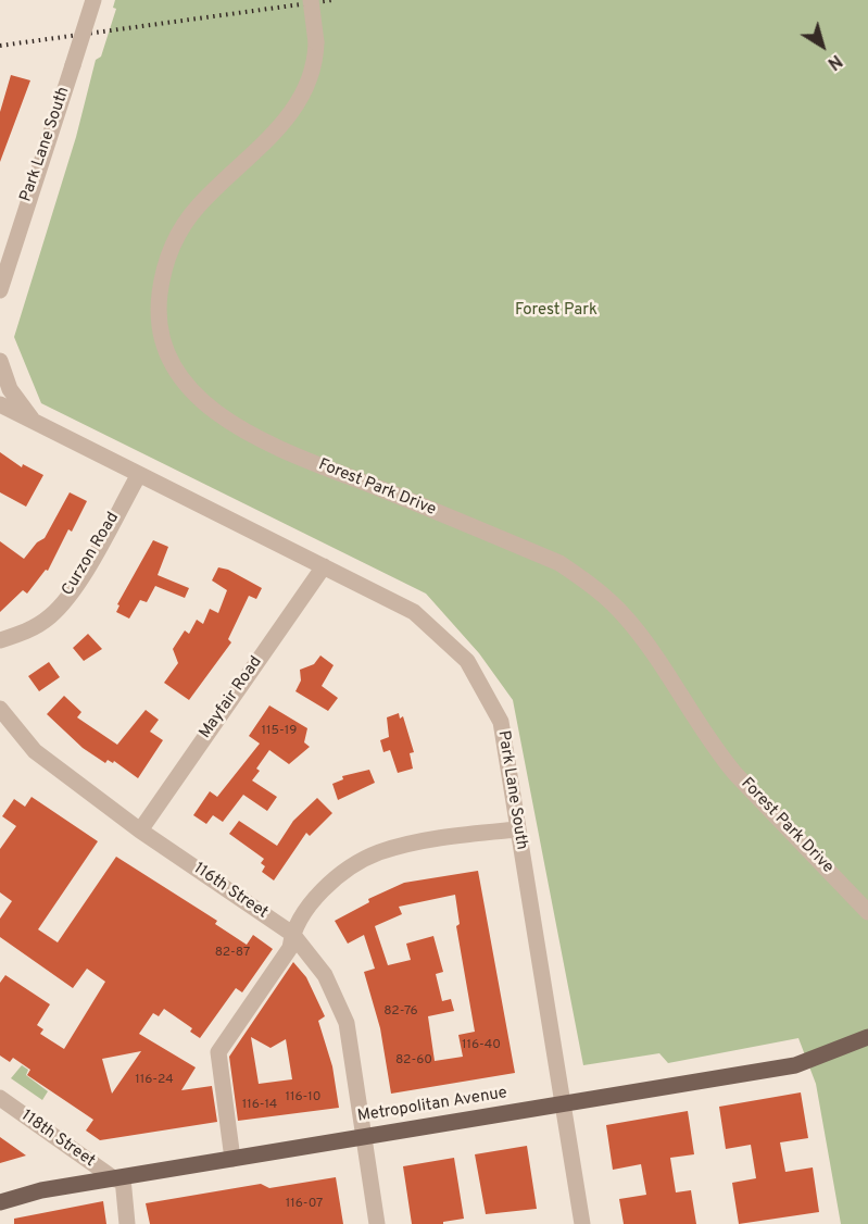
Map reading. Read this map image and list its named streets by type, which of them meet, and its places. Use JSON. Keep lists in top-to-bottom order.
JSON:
{
  "streets": {
    "main road": ["Metropolitan Avenue"],
    "street": [
      "Park Lane South",
      "Forest Park Drive",
      "Curzon Road",
      "Mayfair Road",
      "116th Street",
      "118th Street"
    ]
  },
  "crossings": [
    ["Park Lane South", "Curzon Road"],
    ["Park Lane South", "Mayfair Road"],
    ["Park Lane South", "Metropolitan Avenue"],
    ["Mayfair Road", "116th Street"],
    ["116th Street", "Metropolitan Avenue"],
    ["Metropolitan Avenue", "118th Street"]
  ],
  "parks": ["Forest Park"],
  "house_numbers": [
    "115-19",
    "82-87",
    "82-76",
    "116-40",
    "82-60",
    "116-24",
    "116-10",
    "116-14",
    "116-07"
  ],
  "north": "bottom right"
}
